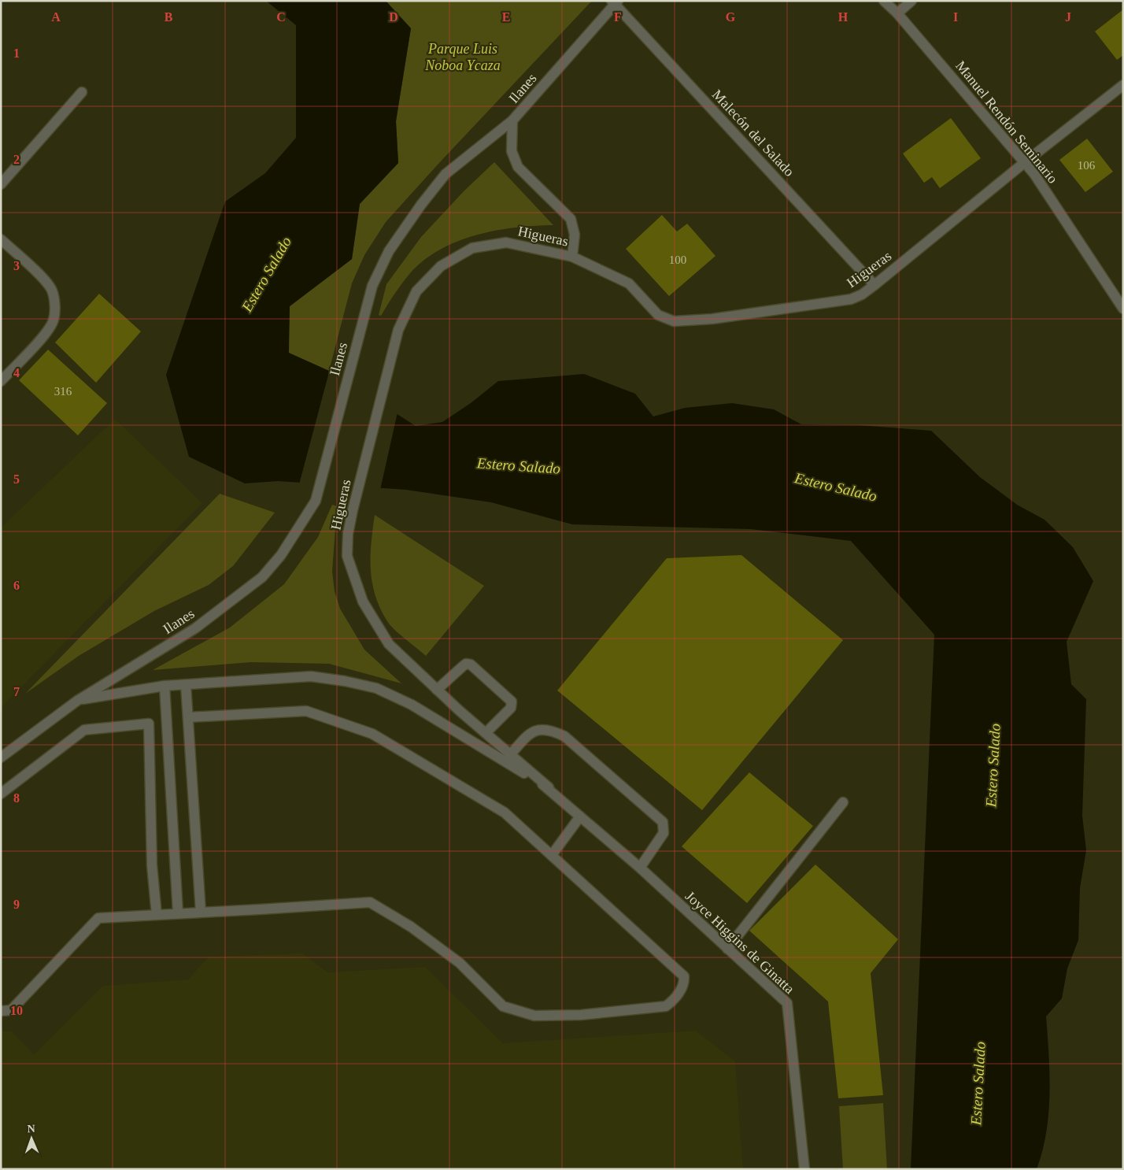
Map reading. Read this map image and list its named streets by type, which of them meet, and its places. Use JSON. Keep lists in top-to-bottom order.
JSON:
{
  "streets": {
    "street": [
      "Ilanes",
      "Manuel Rendón Seminario",
      "Malecón del Salado",
      "Higueras",
      "Joyce Higgins de Ginatta"
    ]
  },
  "crossings": [
    ["Ilanes", "Malecón del Salado"],
    ["Manuel Rendón Seminario", "Higueras"],
    ["Malecón del Salado", "Higueras"],
    ["Higueras", "Joyce Higgins de Ginatta"]
  ],
  "water": ["Estero Salado"],
  "parks": ["Parque Luis Noboa Ycaza"],
  "house_numbers": ["106", "100", "316"],
  "north": "top",
  "grid": {
    "columns": [
      "A",
      "B",
      "C",
      "D",
      "E",
      "F",
      "G",
      "H",
      "I",
      "J"
    ],
    "rows": [
      "1",
      "2",
      "3",
      "4",
      "5",
      "6",
      "7",
      "8",
      "9",
      "10"
    ]
  }
}
